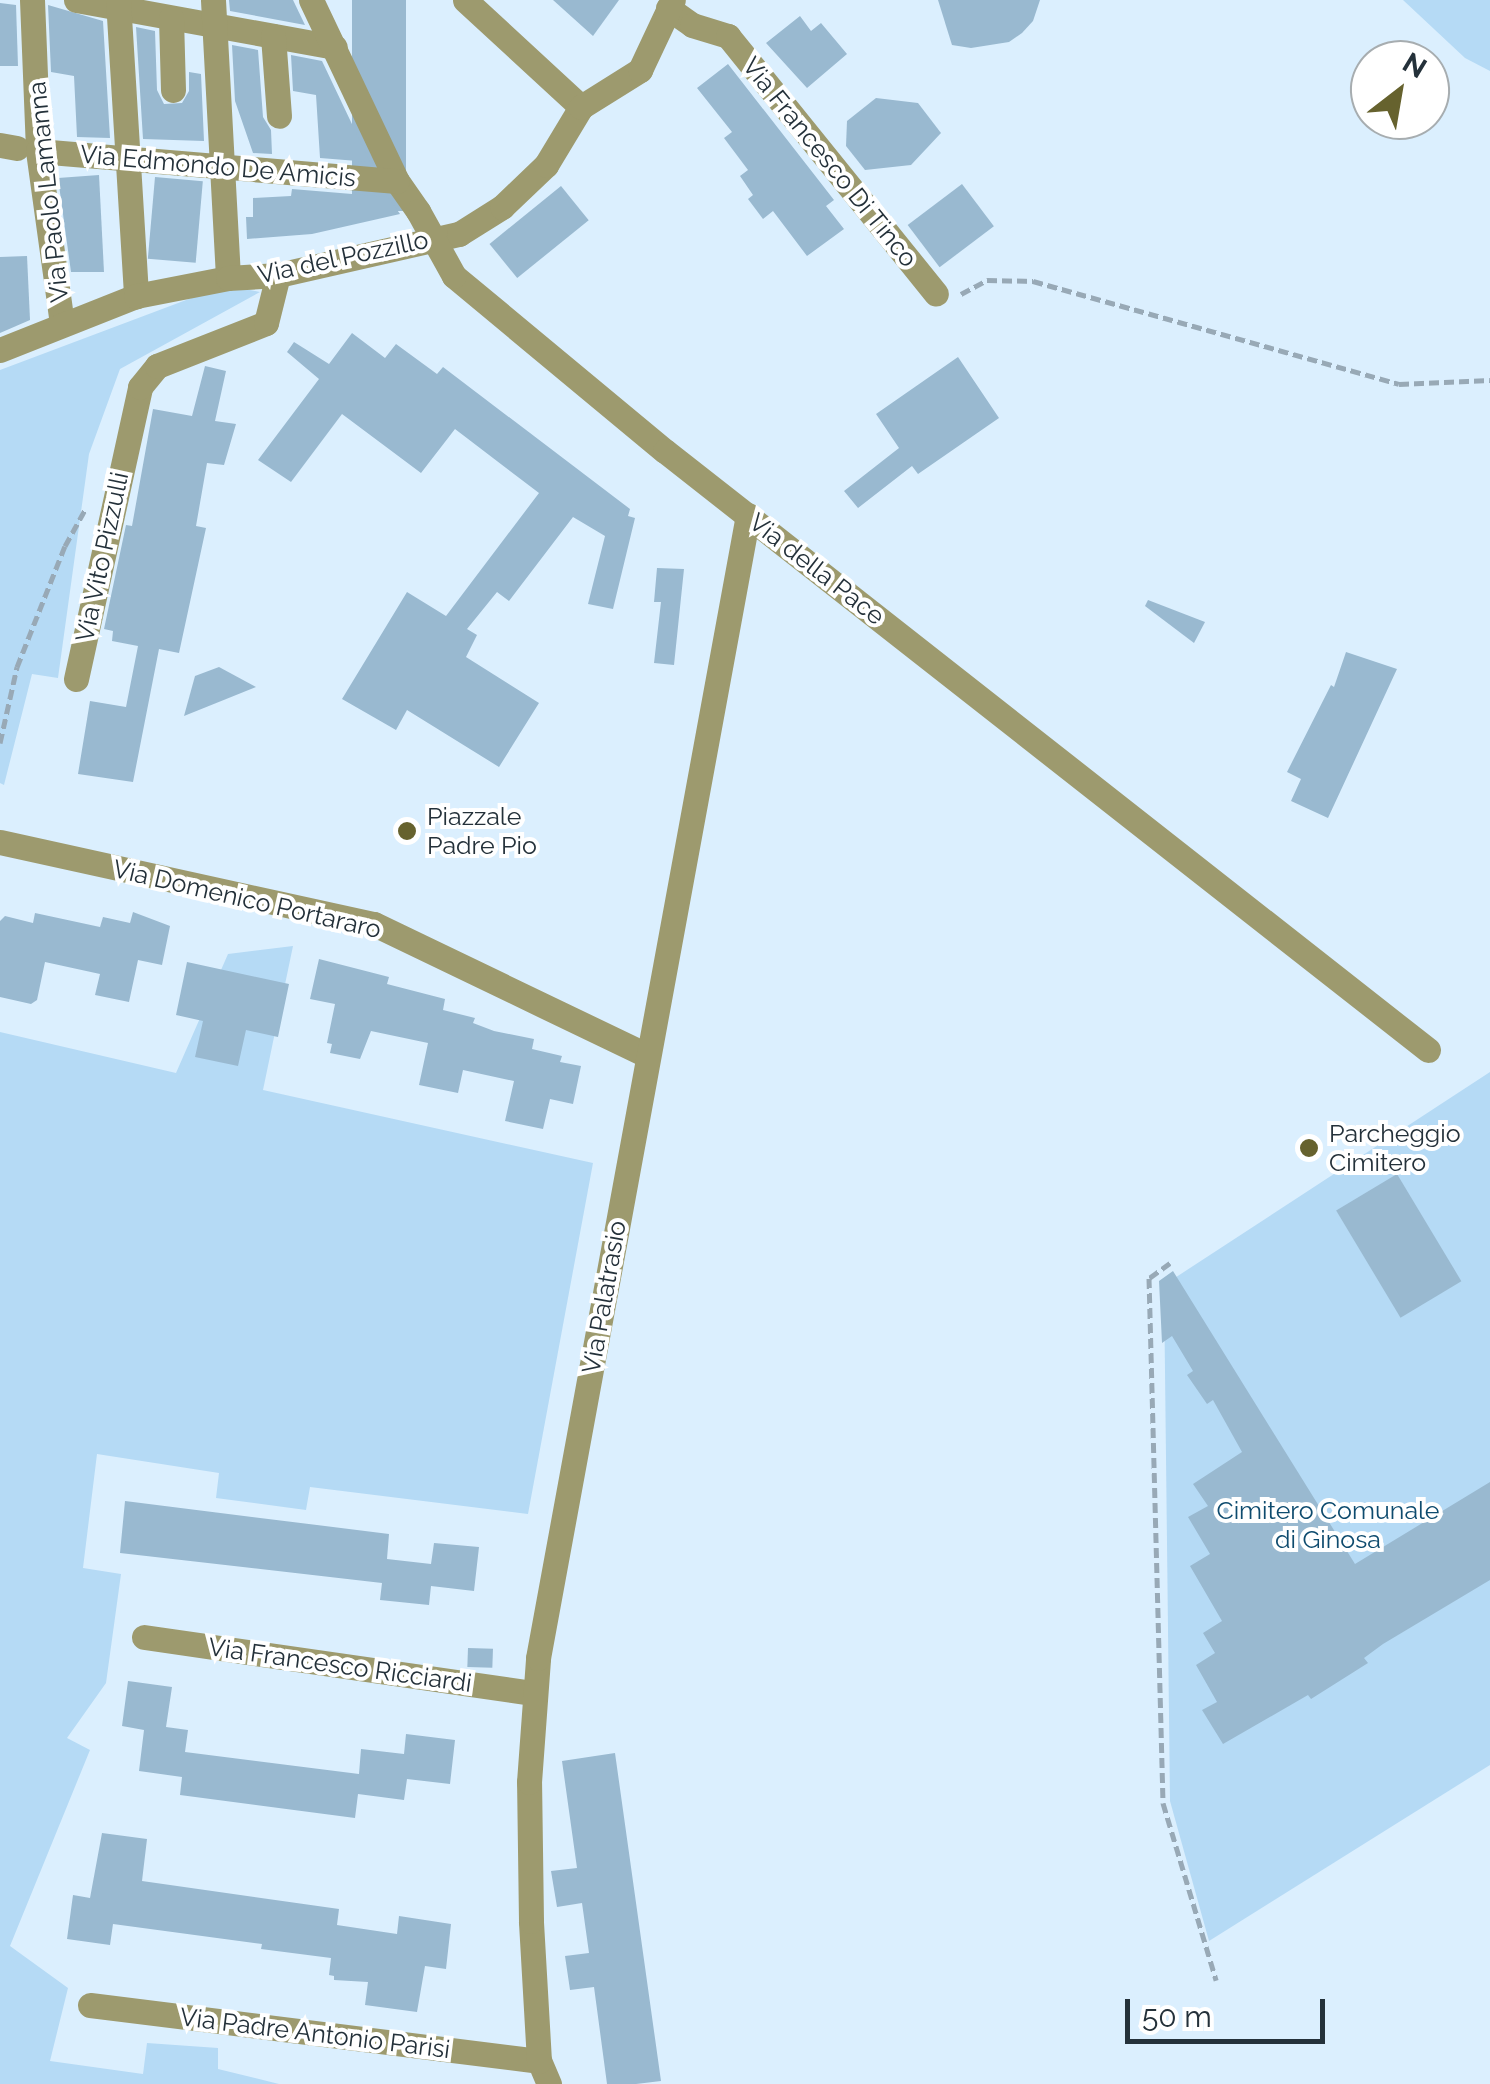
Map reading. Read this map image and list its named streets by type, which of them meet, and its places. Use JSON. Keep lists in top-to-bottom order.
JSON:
{
  "streets": {
    "street": [
      "Via Francesco Di Tinco",
      "Via Edmondo De Amicis",
      "Via Paolo Lamanna",
      "Via del Pozzillo",
      "Via Vito Pizzulli",
      "Via della Pace",
      "Via Domenico Portararo",
      "Via Palatrasio",
      "Via Francesco Ricciardi",
      "Via Padre Antonio Parisi"
    ]
  },
  "crossings": [
    ["Via Edmondo De Amicis", "Via Paolo Lamanna"],
    ["Via Edmondo De Amicis", "Via della Pace"],
    ["Via Paolo Lamanna", "Via del Pozzillo"],
    ["Via del Pozzillo", "Via Vito Pizzulli"],
    ["Via della Pace", "Via Palatrasio"],
    ["Via Domenico Portararo", "Via Palatrasio"],
    ["Via Palatrasio", "Via Francesco Ricciardi"],
    ["Via Palatrasio", "Via Padre Antonio Parisi"]
  ],
  "parks": ["Cimitero Comunale di Ginosa"],
  "places": ["Piazzale Padre Pio", "Parcheggio Cimitero"],
  "scale_bar": "50 m",
  "north": "top right"
}
